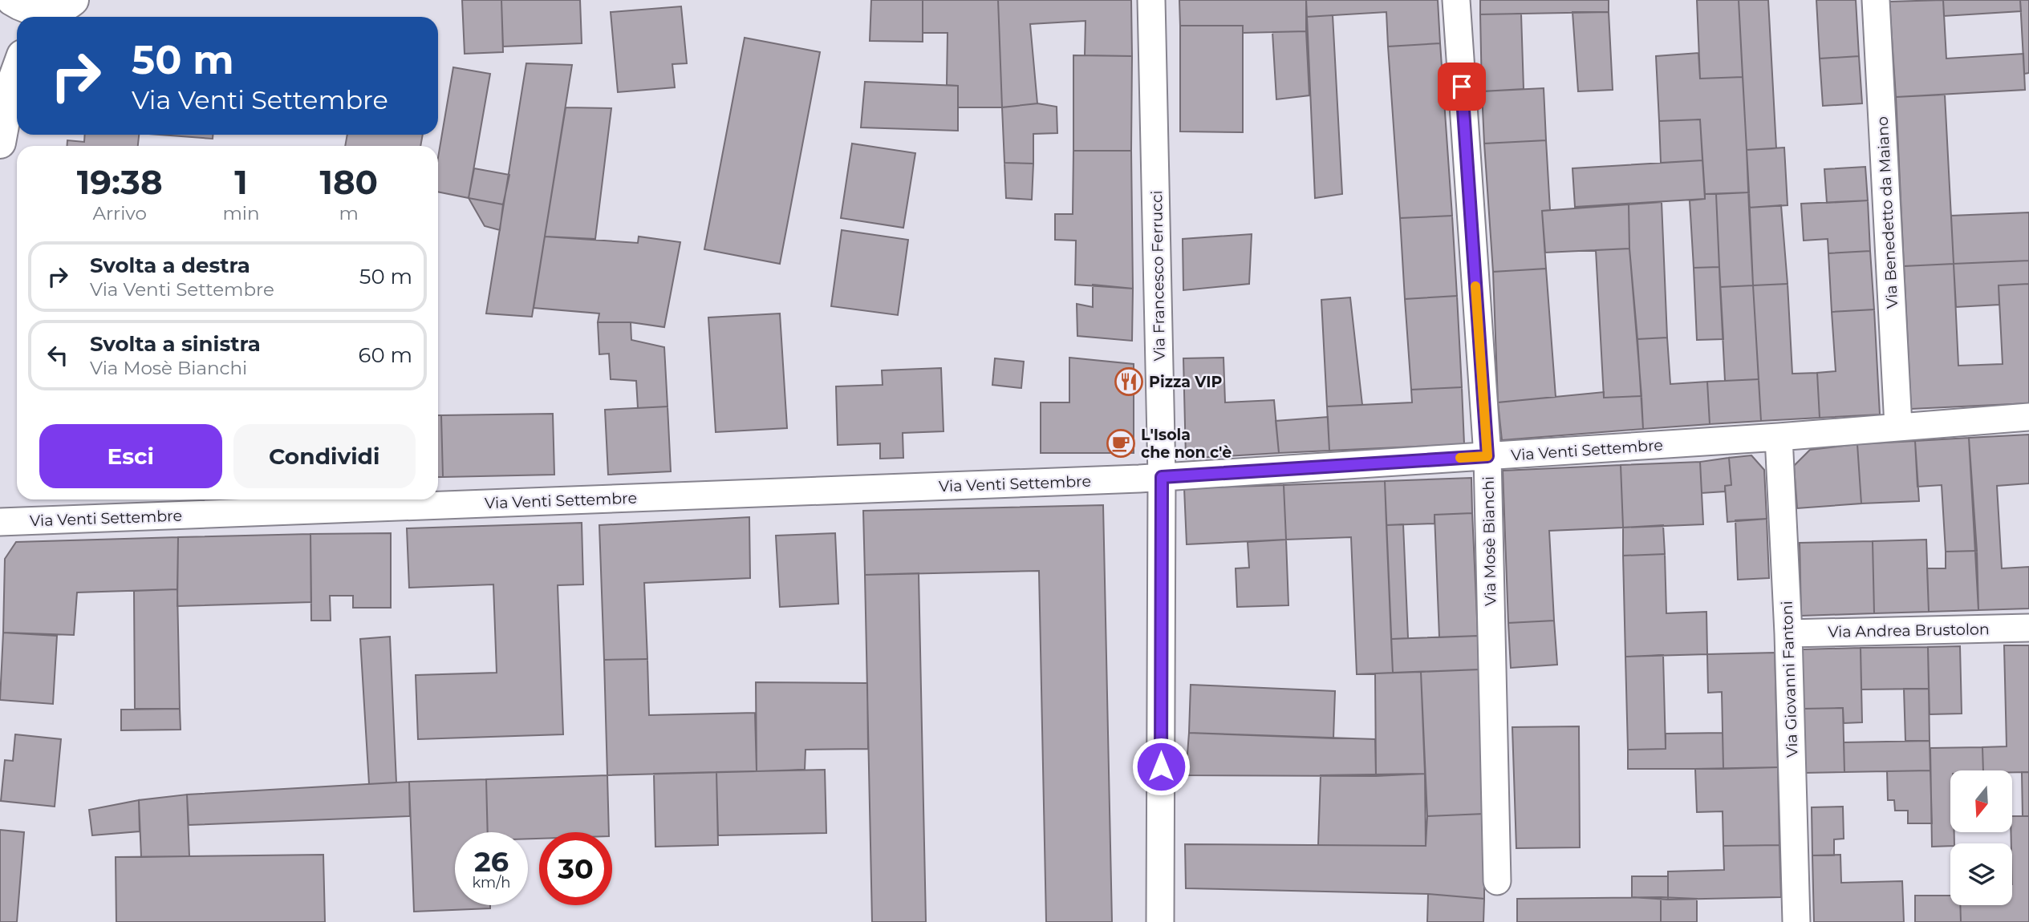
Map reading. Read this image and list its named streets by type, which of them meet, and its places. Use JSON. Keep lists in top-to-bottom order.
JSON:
{
  "streets": {
    "street": [
      "Via Benedetto da Maiano",
      "Via Francesco Ferrucci",
      "Via Venti Settembre",
      "Via Mosè Bianchi",
      "Via Andrea Brustolon",
      "Via Giovanni Fantoni"
    ]
  },
  "crossings": [
    ["Via Benedetto da Maiano", "Via Venti Settembre"],
    ["Via Francesco Ferrucci", "Via Venti Settembre"],
    ["Via Venti Settembre", "Via Mosè Bianchi"],
    ["Via Venti Settembre", "Via Giovanni Fantoni"],
    ["Via Andrea Brustolon", "Via Giovanni Fantoni"]
  ],
  "places": {
    "restaurant": ["Pizza VIP"],
    "cafe": ["L'Isola che non c'è"]
  },
  "north": "bottom",
  "page": {
    "turn": ["50 m", "Via Venti Settembre"],
    "eta": [
      "19:38",
      "Arrivo",
      "1",
      "min",
      "180",
      "m"
    ],
    "list": [
      {
        "name": "Svolta a destra",
        "note": "Via Venti Settembre",
        "value": "50 m"
      },
      {
        "name": "Svolta a sinistra",
        "note": "Via Mosè Bianchi",
        "value": "60 m"
      }
    ],
    "buttons": ["Esci", "Condividi"],
    "speed": "26 km/h",
    "limit": "30"
  }
}
